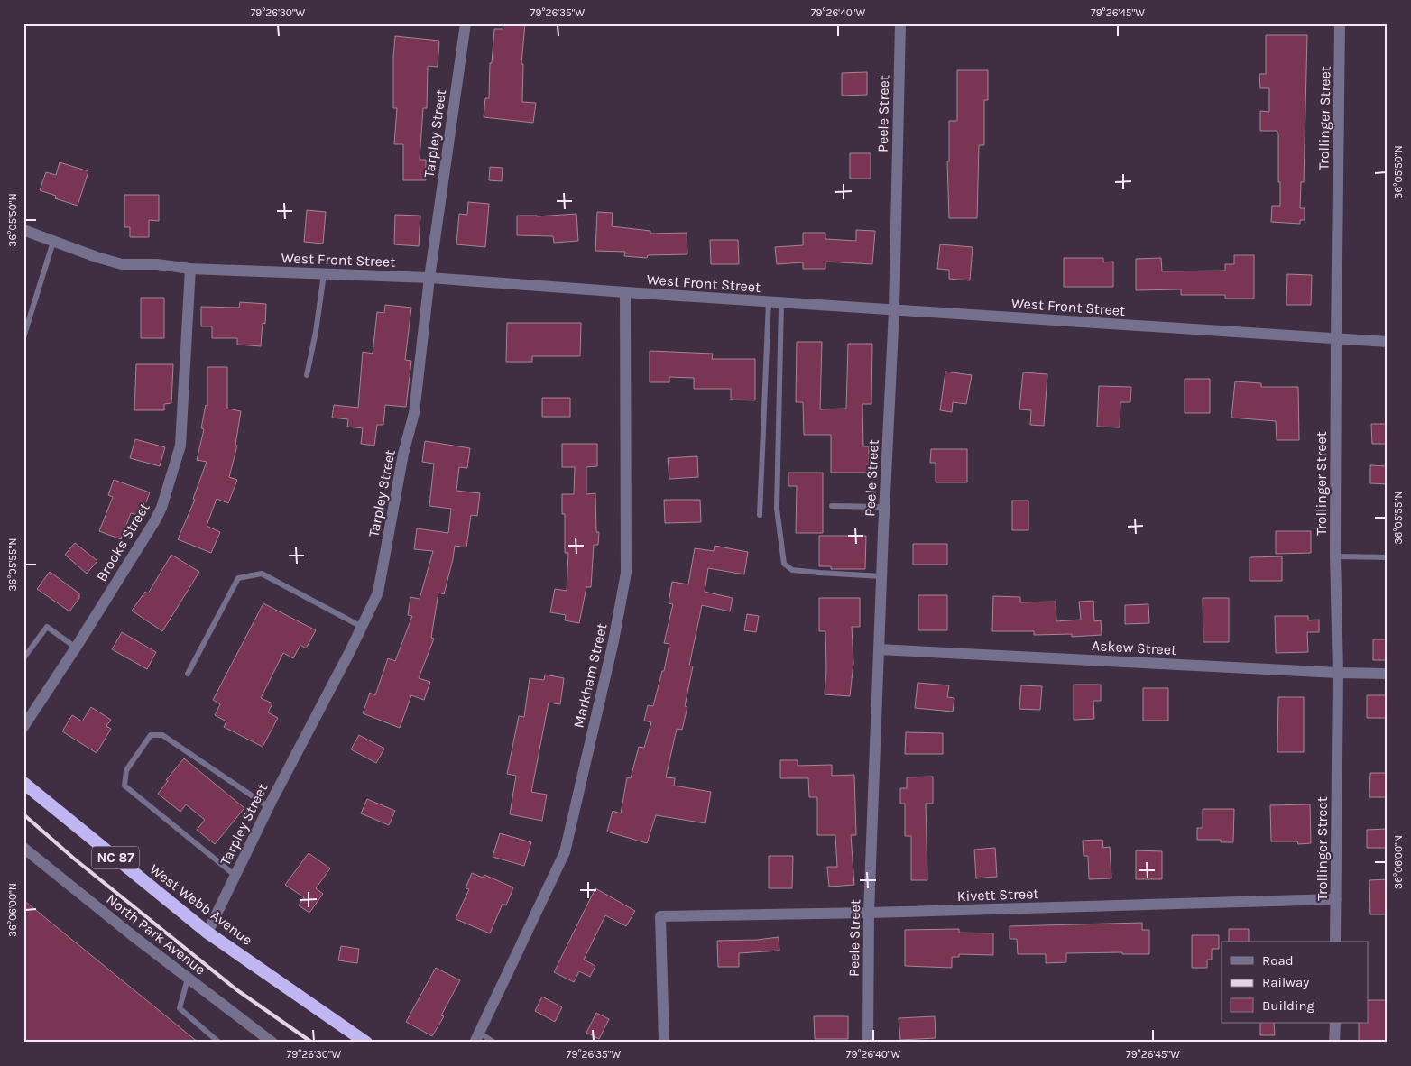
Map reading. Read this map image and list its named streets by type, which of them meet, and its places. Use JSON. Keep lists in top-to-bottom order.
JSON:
{
  "streets": {
    "highway": ["NC 87", "West Webb Avenue"],
    "street": [
      "Peele Street",
      "Trollinger Street",
      "Tarpley Street",
      "West Front Street",
      "Brooks Street",
      "Askew Street",
      "Markham Street",
      "Kivett Street",
      "North Park Avenue"
    ]
  },
  "crossings": [
    ["Peele Street", "West Front Street"],
    ["Peele Street", "Askew Street"],
    ["Peele Street", "Kivett Street"],
    ["Trollinger Street", "West Front Street"],
    ["Trollinger Street", "Askew Street"],
    ["Trollinger Street", "Kivett Street"],
    ["Tarpley Street", "West Front Street"],
    ["Tarpley Street", "West Webb Avenue"],
    ["West Front Street", "Brooks Street"],
    ["West Front Street", "Markham Street"]
  ],
  "legend": ["Road", "Railway", "Building"],
  "coordinates": [
    "79°26'30\"W",
    "79°26'35\"W",
    "79°26'40\"W",
    "79°26'45\"W",
    "36°05'50\"N",
    "36°05'55\"N",
    "36°06'00\"N"
  ]
}
